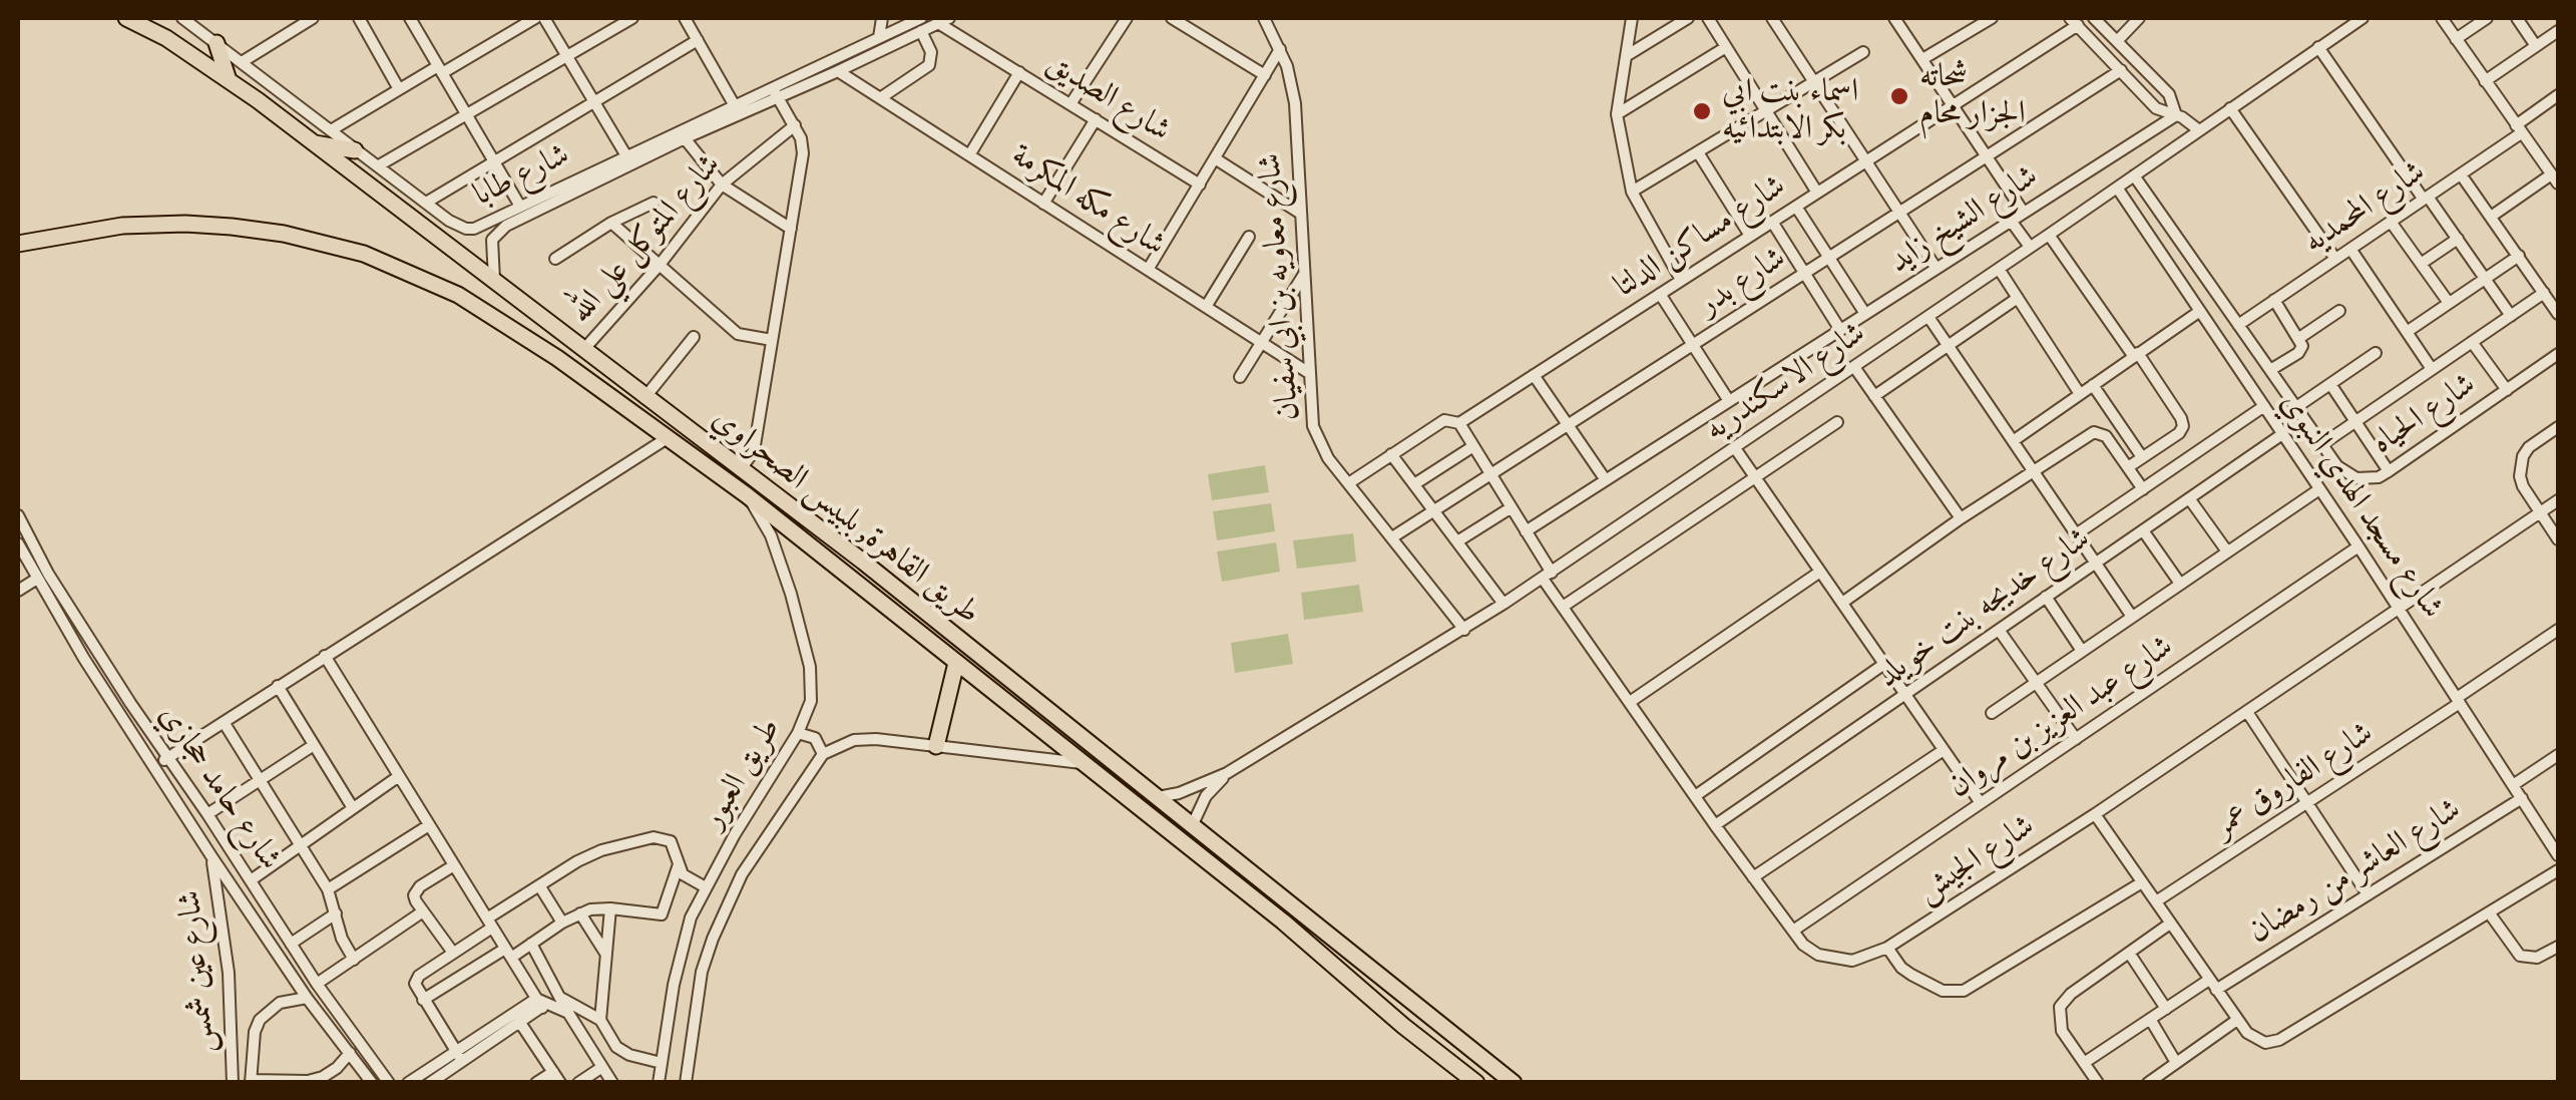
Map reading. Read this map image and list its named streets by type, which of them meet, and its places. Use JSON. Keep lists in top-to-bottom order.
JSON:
{
  "streets": {
    "highway": ["طريق القاهرة, بلبيس الصحراوي"],
    "street": [
      "شارع الصديق",
      "شارع طابا",
      "شارع مكه المكرمة",
      "شارع المحمديه",
      "شارع الشيخ زايد",
      "شارع مساكن الدلتا",
      "شارع المتوكل علي الله",
      "شارع بدر",
      "شارع معاويه بن ابي سفيان",
      "شارع الاسكندريه",
      "شارع الحياه",
      "شارع مسجد الهدي النبوي",
      "شارع خديجه بنت خويلد",
      "شارع عبد العزيز بن مروان",
      "طريق العبور",
      "شارع الفاروق عمر",
      "شارع حامد حجازي",
      "شارع الجيش",
      "شارع العاشر من رمضان",
      "شارع عين شمس"
    ]
  },
  "crossings": [
    ["شارع الصديق", "شارع طابا"],
    ["شارع طابا", "شارع مكه المكرمة"],
    ["شارع طابا", "طريق القاهرة, بلبيس الصحراوي"],
    ["شارع مكه المكرمة", "شارع معاويه بن ابي سفيان"],
    ["شارع المحمديه", "شارع مسجد الهدي النبوي"],
    ["شارع الشيخ زايد", "شارع الجيش"],
    ["شارع مساكن الدلتا", "شارع معاويه بن ابي سفيان"],
    ["شارع مساكن الدلتا", "شارع الجيش"],
    ["شارع المتوكل علي الله", "طريق القاهرة, بلبيس الصحراوي"],
    ["شارع بدر", "شارع معاويه بن ابي سفيان"],
    ["شارع بدر", "شارع الجيش"],
    ["شارع معاويه بن ابي سفيان", "شارع الاسكندريه"],
    ["شارع الاسكندريه", "شارع مسجد الهدي النبوي"],
    ["شارع الاسكندريه", "طريق القاهرة, بلبيس الصحراوي"],
    ["شارع الاسكندريه", "شارع الجيش"],
    ["شارع الحياه", "شارع مسجد الهدي النبوي"],
    ["شارع مسجد الهدي النبوي", "شارع خديجه بنت خويلد"],
    ["شارع مسجد الهدي النبوي", "شارع عبد العزيز بن مروان"],
    ["شارع مسجد الهدي النبوي", "شارع الفاروق عمر"],
    ["شارع مسجد الهدي النبوي", "شارع الجيش"],
    ["شارع مسجد الهدي النبوي", "شارع العاشر من رمضان"],
    ["طريق القاهرة, بلبيس الصحراوي", "طريق العبور"],
    ["شارع خديجه بنت خويلد", "شارع الجيش"],
    ["شارع عبد العزيز بن مروان", "شارع الجيش"],
    ["شارع حامد حجازي", "شارع عين شمس"]
  ],
  "places": ["شحاته الجزار محام", "اسماء بنت ابي بكر الابتدائيه"]
}
